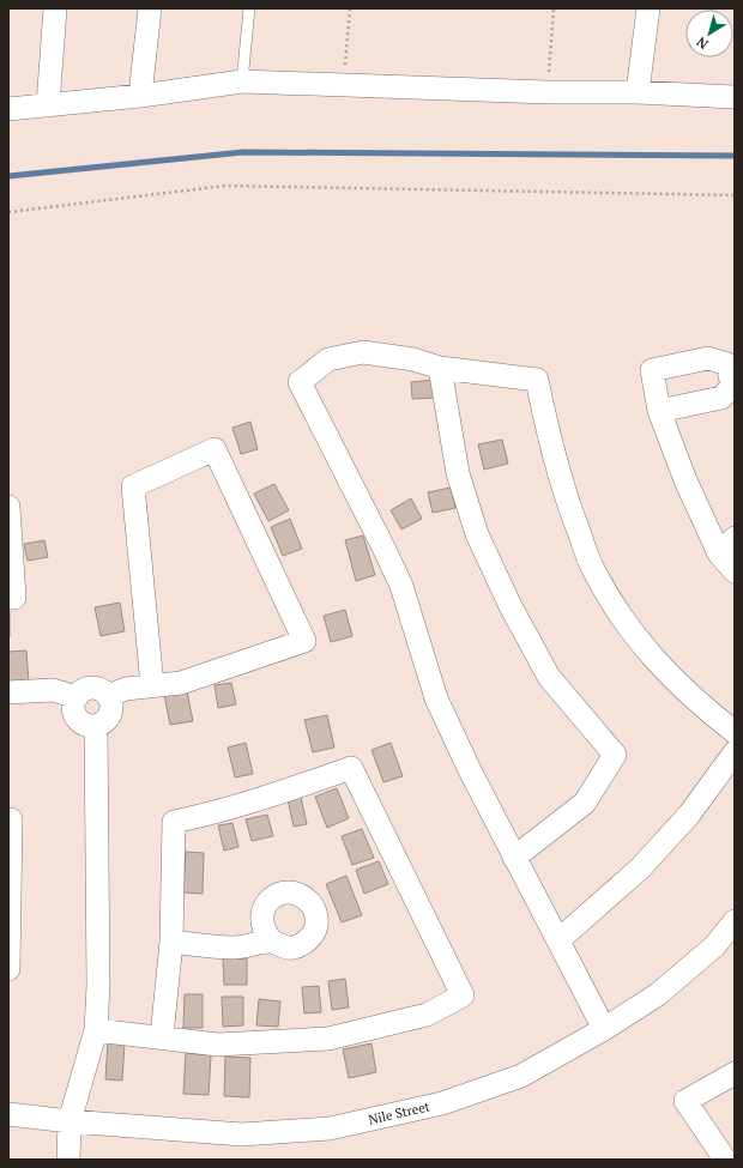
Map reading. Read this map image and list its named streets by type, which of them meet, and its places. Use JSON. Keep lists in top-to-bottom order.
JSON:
{
  "streets": {
    "street": ["Nile Street"]
  },
  "north": "bottom left"
}
